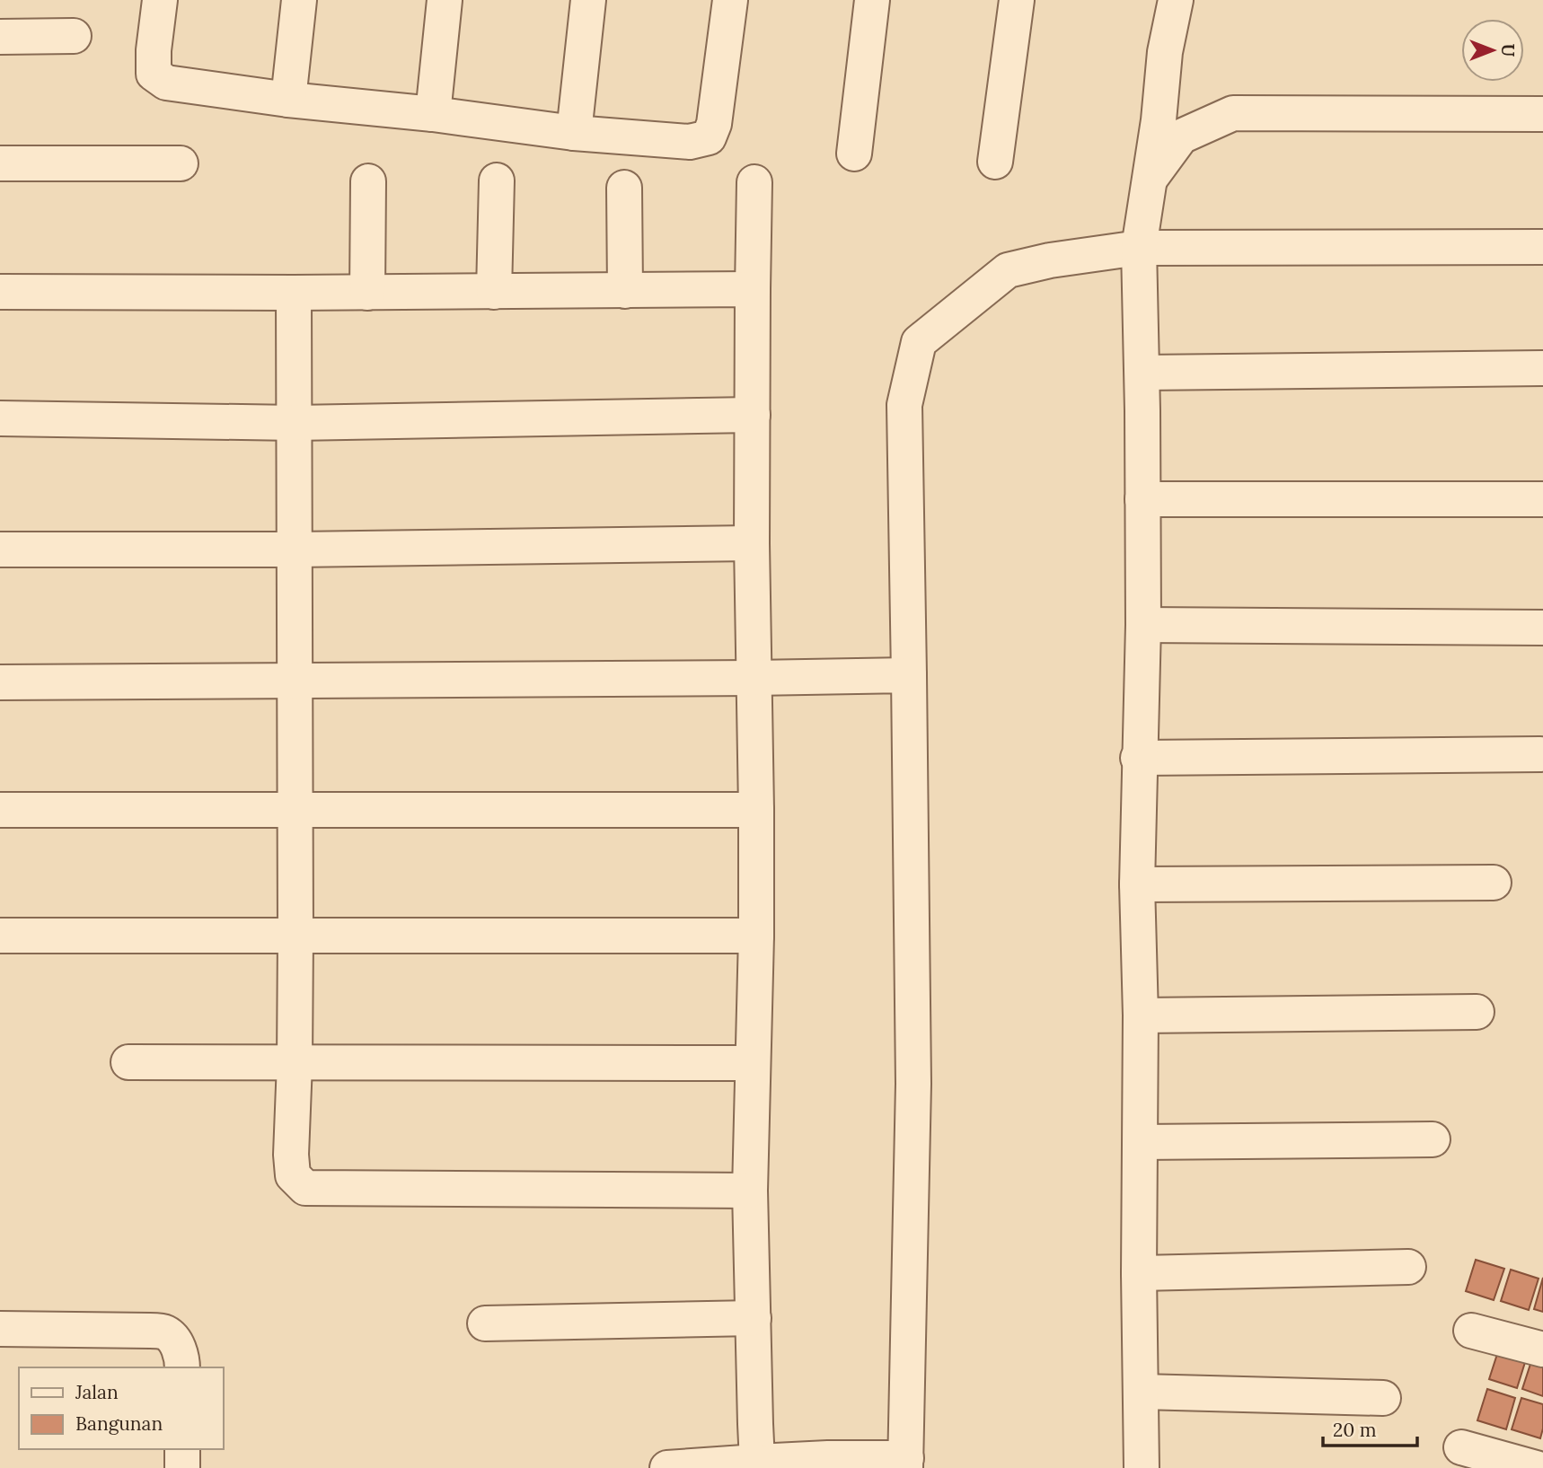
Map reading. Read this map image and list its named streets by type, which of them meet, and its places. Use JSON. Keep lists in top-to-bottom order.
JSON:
{
  "legend": ["Jalan", "Bangunan"],
  "scale_bar": "20 m",
  "north": "right"
}
